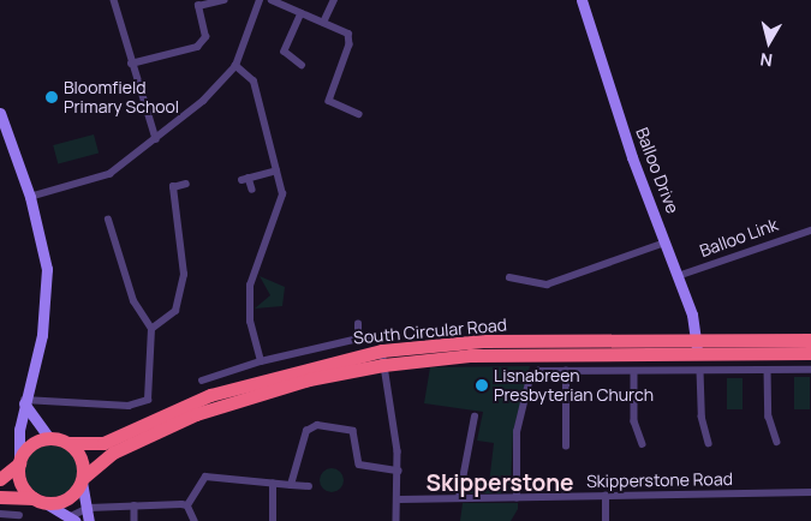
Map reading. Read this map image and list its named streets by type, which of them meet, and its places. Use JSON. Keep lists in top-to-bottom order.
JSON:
{
  "streets": {
    "highway": ["South Circular Road"],
    "street": ["Balloo Drive", "Balloo Link", "Skipperstone Road"]
  },
  "crossings": [
    ["Balloo Drive", "Balloo Link"],
    ["Balloo Drive", "South Circular Road"]
  ],
  "districts": ["Skipperstone"],
  "places": ["Bloomfield Primary School", "Lisnabreen Presbyterian Church"],
  "north": "bottom"
}
